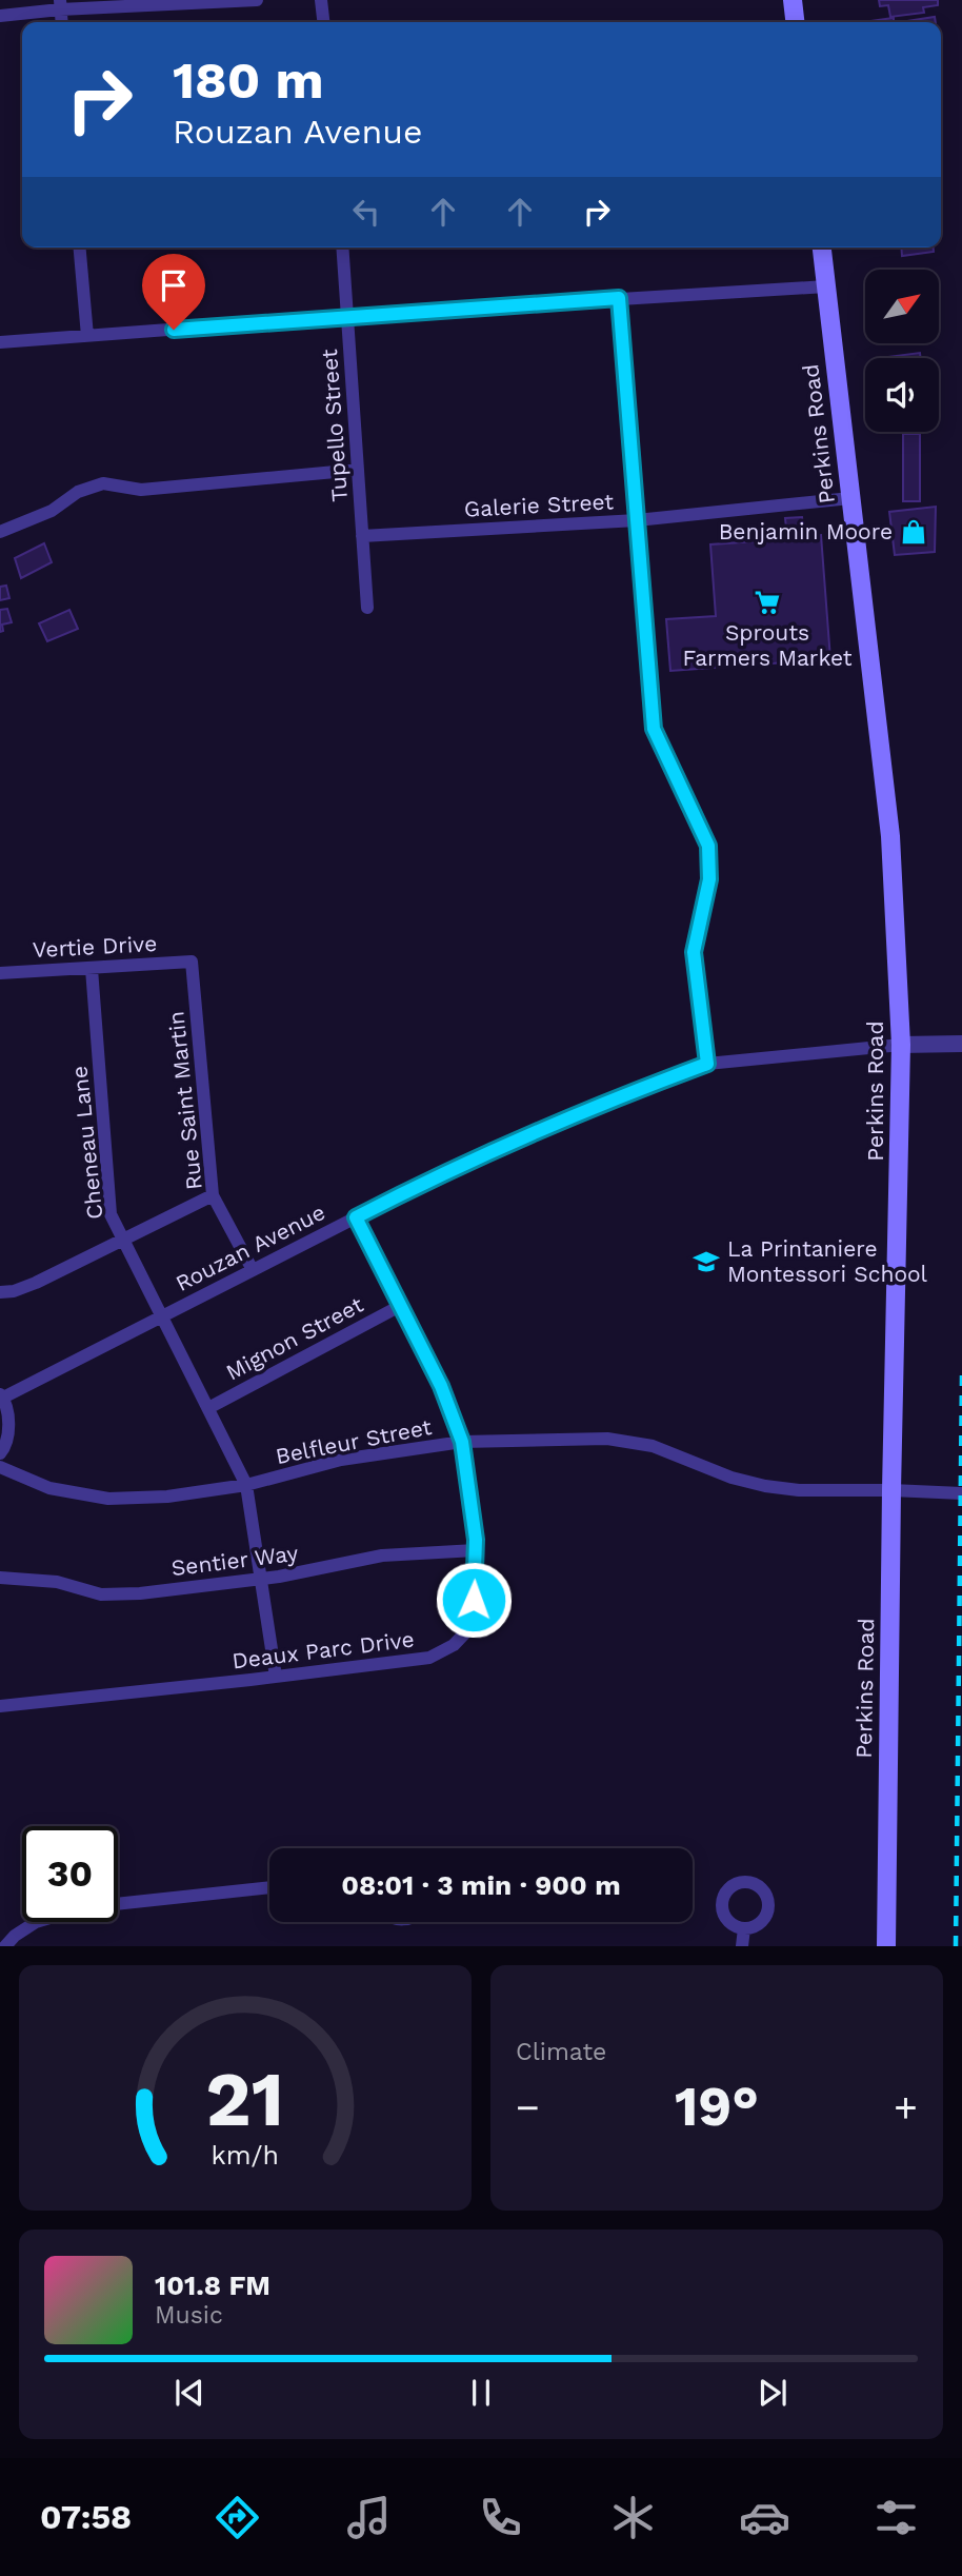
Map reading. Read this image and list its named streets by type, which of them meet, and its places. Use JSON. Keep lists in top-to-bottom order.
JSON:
{
  "streets": {
    "main road": ["Perkins Road"],
    "street": [
      "Tupello Street",
      "Galerie Street",
      "Vertie Drive",
      "Rue Saint Martin",
      "Cheneau Lane",
      "Rouzan Avenue",
      "Mignon Street",
      "Belfleur Street",
      "Sentier Way",
      "Deaux Parc Drive"
    ]
  },
  "crossings": [
    ["Tupello Street", "Galerie Street"],
    ["Perkins Road", "Galerie Street"],
    ["Perkins Road", "Rouzan Avenue"],
    ["Perkins Road", "Belfleur Street"],
    ["Vertie Drive", "Rue Saint Martin"],
    ["Vertie Drive", "Cheneau Lane"],
    ["Rue Saint Martin", "Rouzan Avenue"],
    ["Cheneau Lane", "Rouzan Avenue"],
    ["Cheneau Lane", "Mignon Street"],
    ["Cheneau Lane", "Belfleur Street"],
    ["Cheneau Lane", "Sentier Way"],
    ["Cheneau Lane", "Deaux Parc Drive"],
    ["Rouzan Avenue", "Deaux Parc Drive"],
    ["Mignon Street", "Deaux Parc Drive"],
    ["Belfleur Street", "Deaux Parc Drive"],
    ["Sentier Way", "Deaux Parc Drive"]
  ],
  "places": {
    "shop": ["Benjamin Moore"],
    "supermarket": ["Sprouts Farmers Market"],
    "school or university": ["La Printaniere Montessori School"]
  },
  "north": "top right",
  "page": {
    "turn": ["180 m", "Rouzan Avenue"],
    "limit": "30",
    "trip": "08:01 · 3 min · 900 m",
    "tile": "Climate",
    "heat": ["−", "19°", "+"],
    "song": ["101.8 FM", "Music"],
    "tabs": "07:58",
    "gauge": ["21", "km/h"]
  }
}
